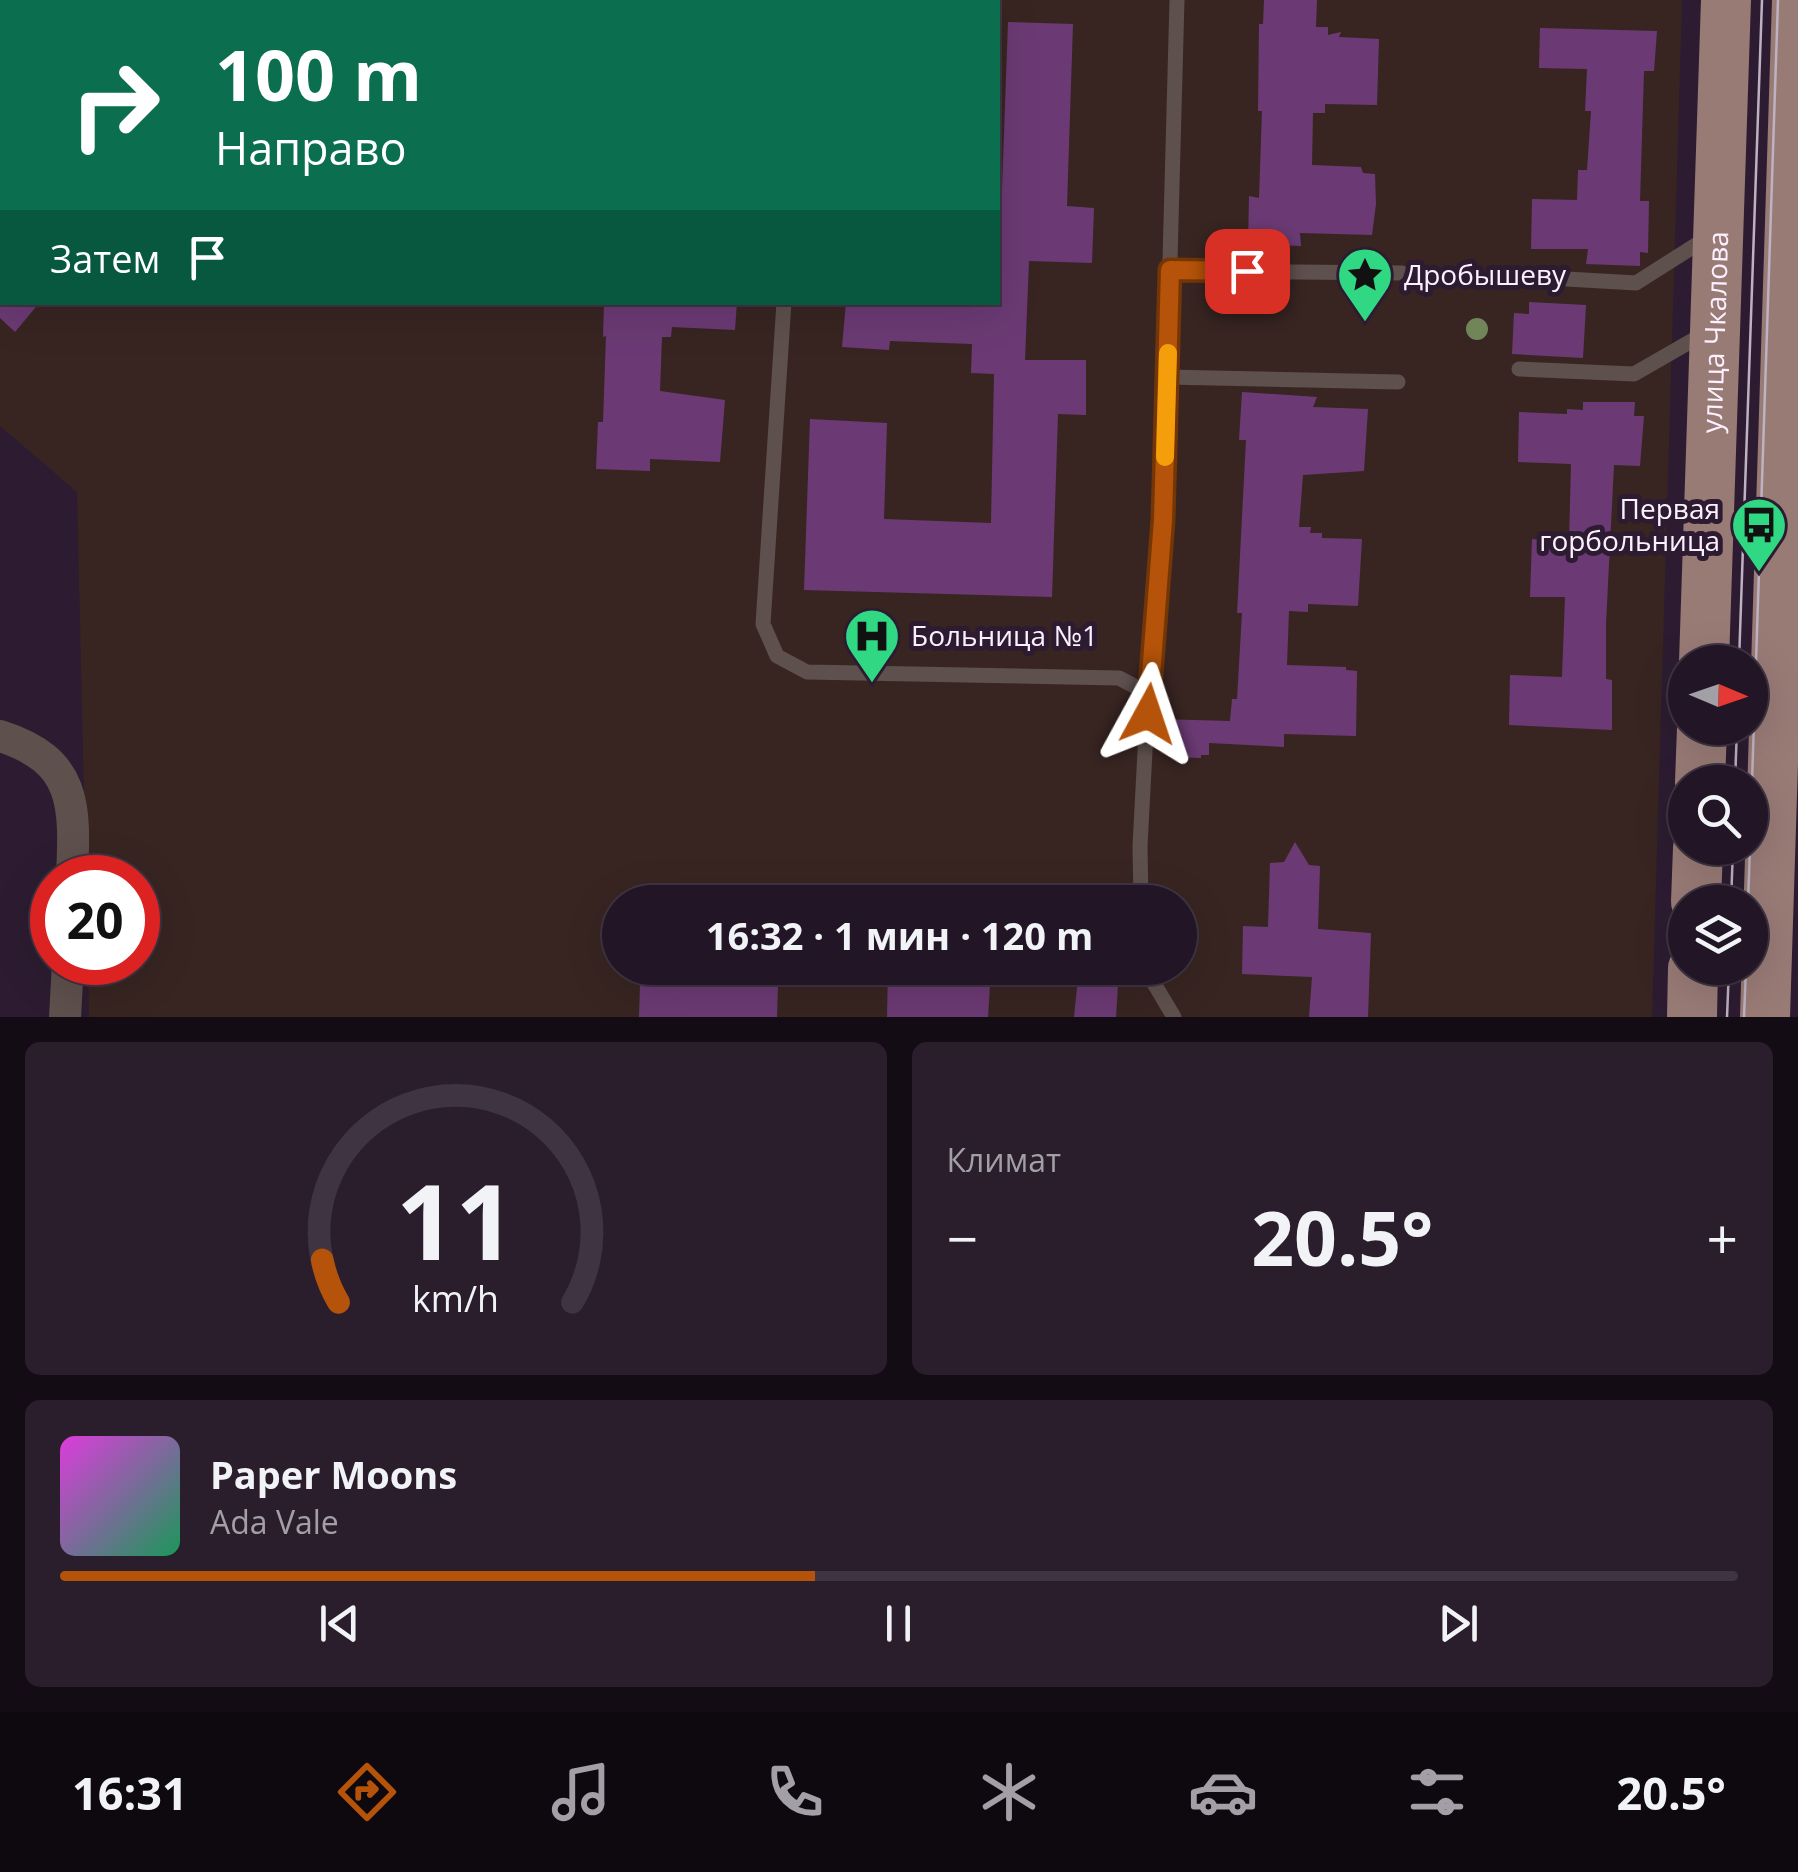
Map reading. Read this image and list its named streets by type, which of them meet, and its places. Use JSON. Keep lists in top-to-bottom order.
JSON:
{
  "streets": {
    "main road": ["улица Чкалова"]
  },
  "places": {
    "place": ["Дробышеву"],
    "bus stop": ["Первая горбольница"],
    "hospital": ["Больница №1"]
  },
  "north": "right",
  "page": {
    "turn": ["100 m", "Направо"],
    "then": "Затем",
    "limit": "20",
    "trip": "16:32 · 1 мин · 120 m",
    "tile": "Климат",
    "heat": ["−", "20.5°", "+"],
    "song": ["Paper Moons", "Ada Vale"],
    "tabs": ["16:31", "20.5°"],
    "gauge": ["11", "km/h"]
  }
}
